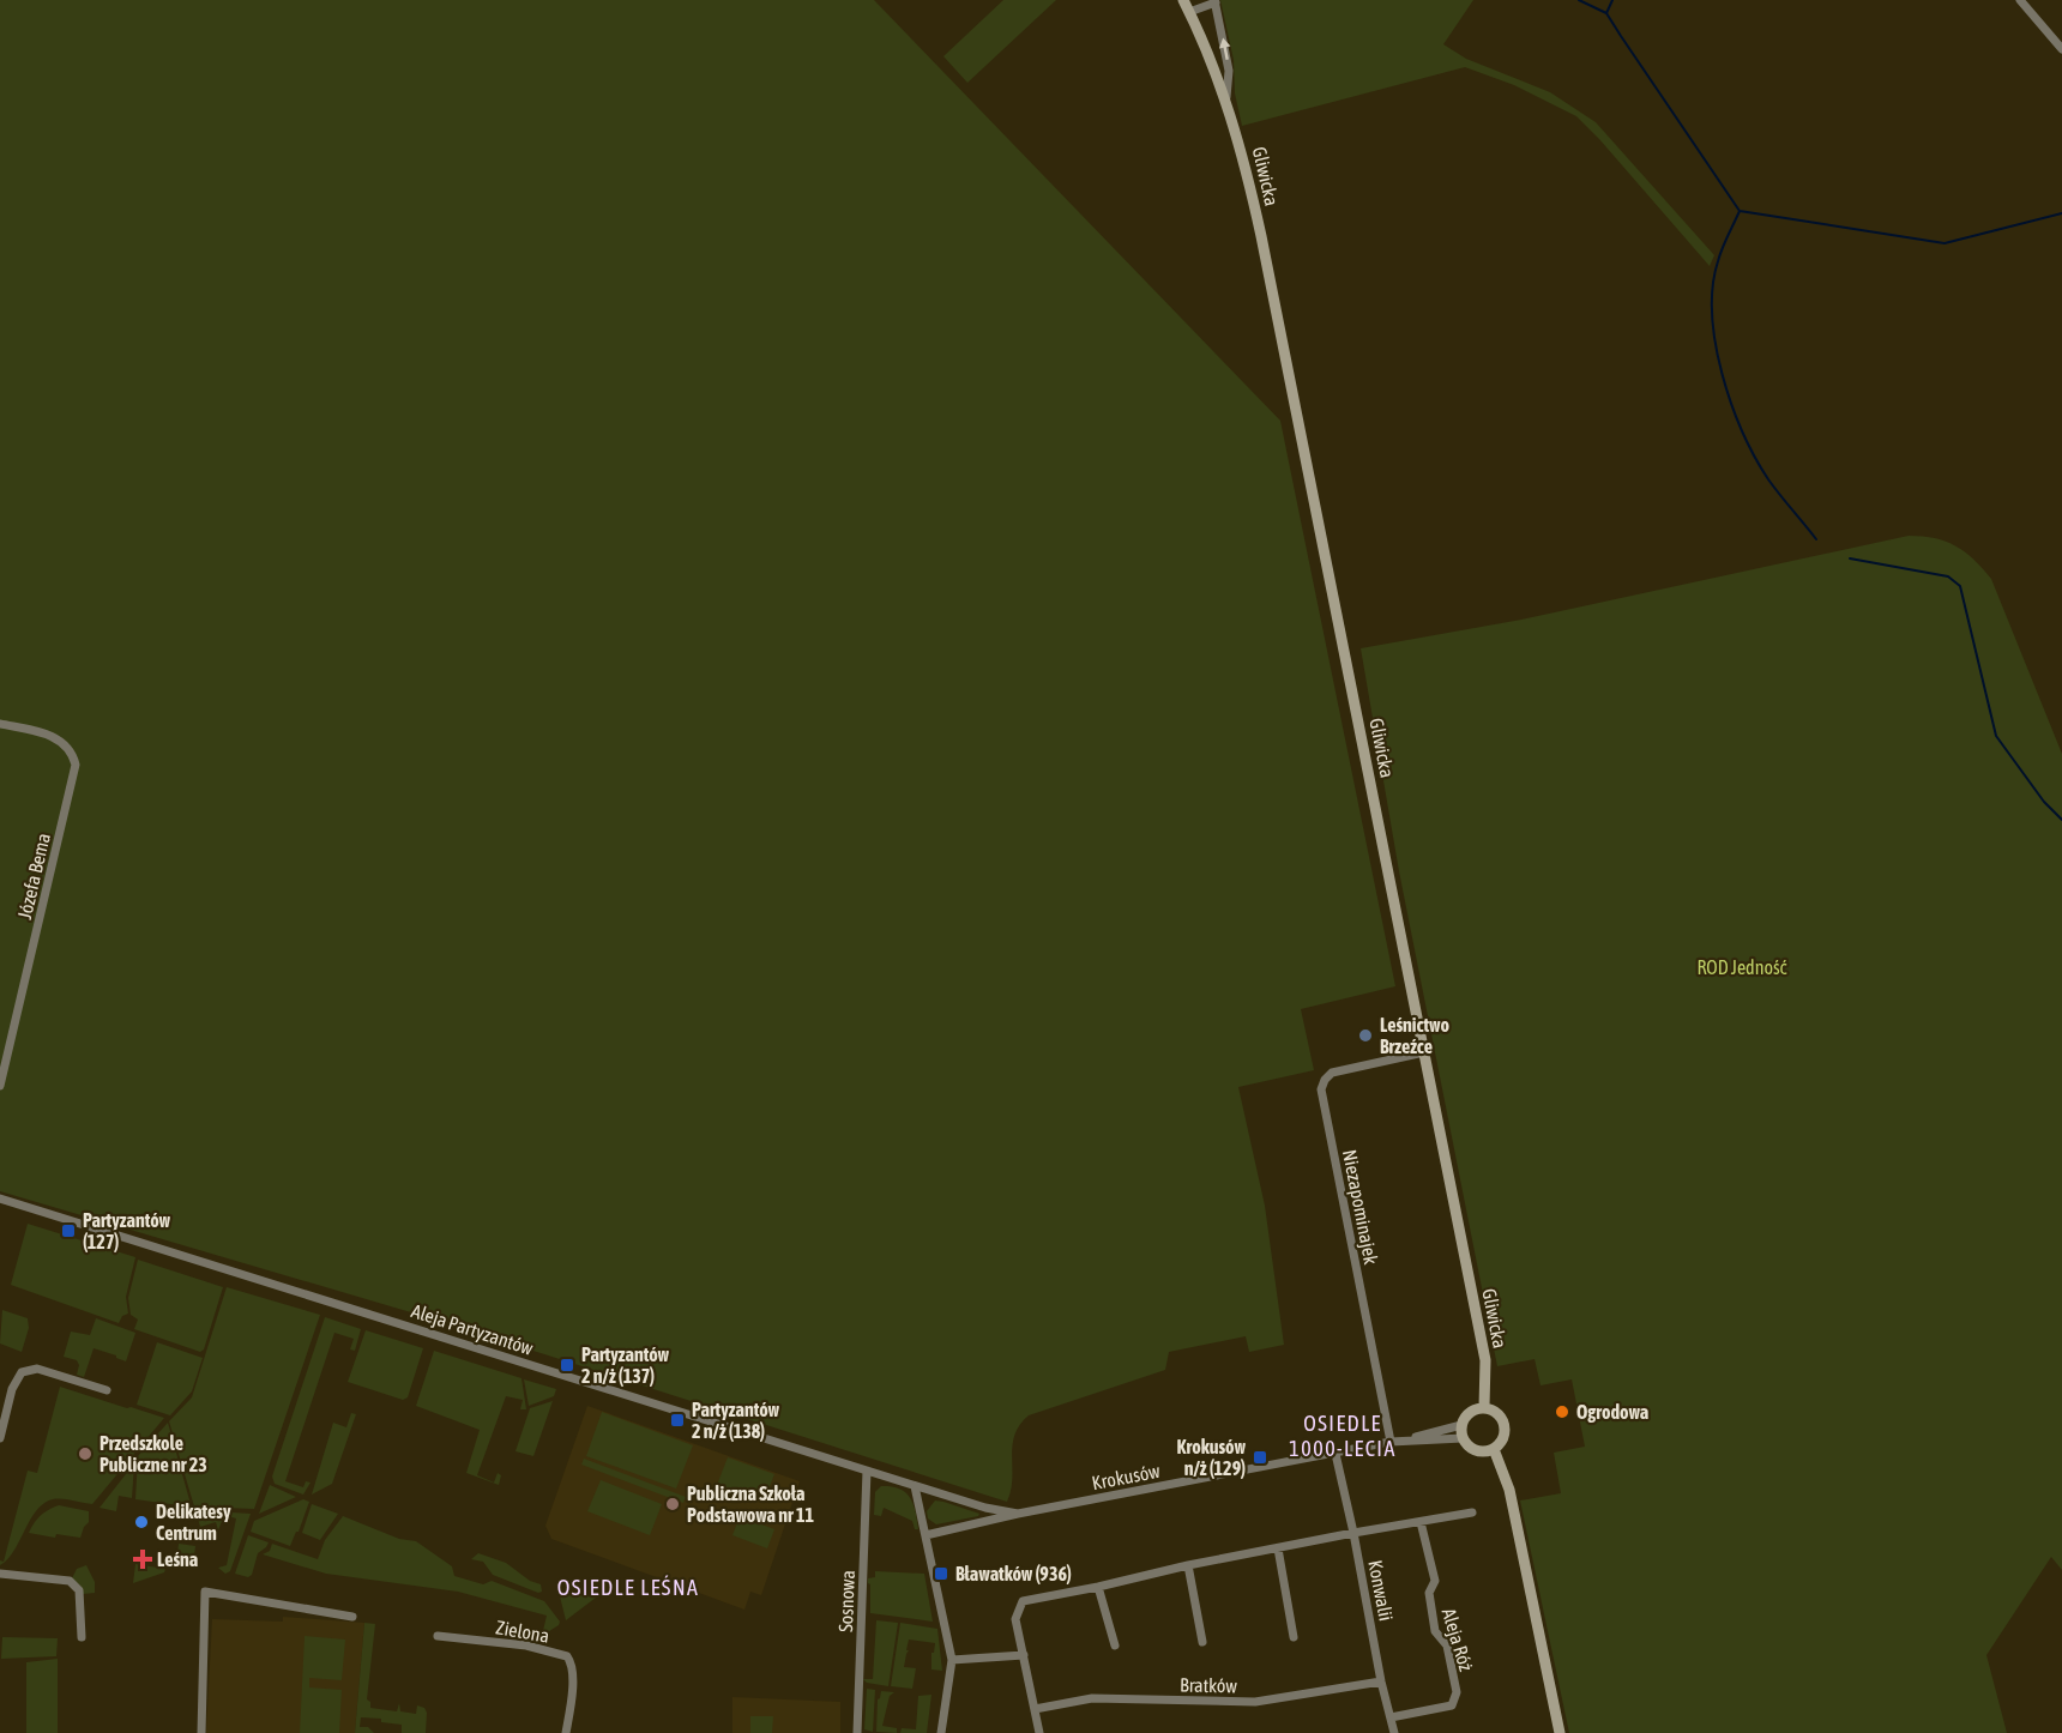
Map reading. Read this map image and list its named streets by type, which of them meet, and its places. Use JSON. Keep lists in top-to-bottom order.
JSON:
{
  "streets": {
    "main road": ["Gliwicka"],
    "street": [
      "Józefa Bema",
      "Niezapominajek",
      "Aleja Partyzantów",
      "Krokusów",
      "Konwalii",
      "Sosnowa",
      "Zielona",
      "Aleja Róż",
      "Bratków"
    ]
  },
  "crossings": [
    ["Gliwicka", "Niezapominajek"],
    ["Gliwicka", "Krokusów"],
    ["Niezapominajek", "Krokusów"],
    ["Aleja Partyzantów", "Krokusów"],
    ["Aleja Partyzantów", "Sosnowa"],
    ["Krokusów", "Konwalii"],
    ["Konwalii", "Aleja Róż"],
    ["Konwalii", "Bratków"]
  ],
  "districts": ["OSIEDLE 1000-LECIA", "OSIEDLE LEŚNA"],
  "parks": ["ROD Jedność"],
  "places": {
    "other": [
      "Leśnictwo Brzeźce",
      "Ogrodowa",
      "Przedszkole Publiczne nr 23",
      "Publiczna Szkoła Podstawowa nr 11",
      "Delikatesy Centrum"
    ],
    "transit": [
      "Partyzantów (127)",
      "Partyzantów 2 n/ż (137)",
      "Partyzantów 2 n/ż (138)",
      "Krokusów n/ż (129)",
      "Bławatków (936)"
    ],
    "health": ["Leśna"]
  }
}
